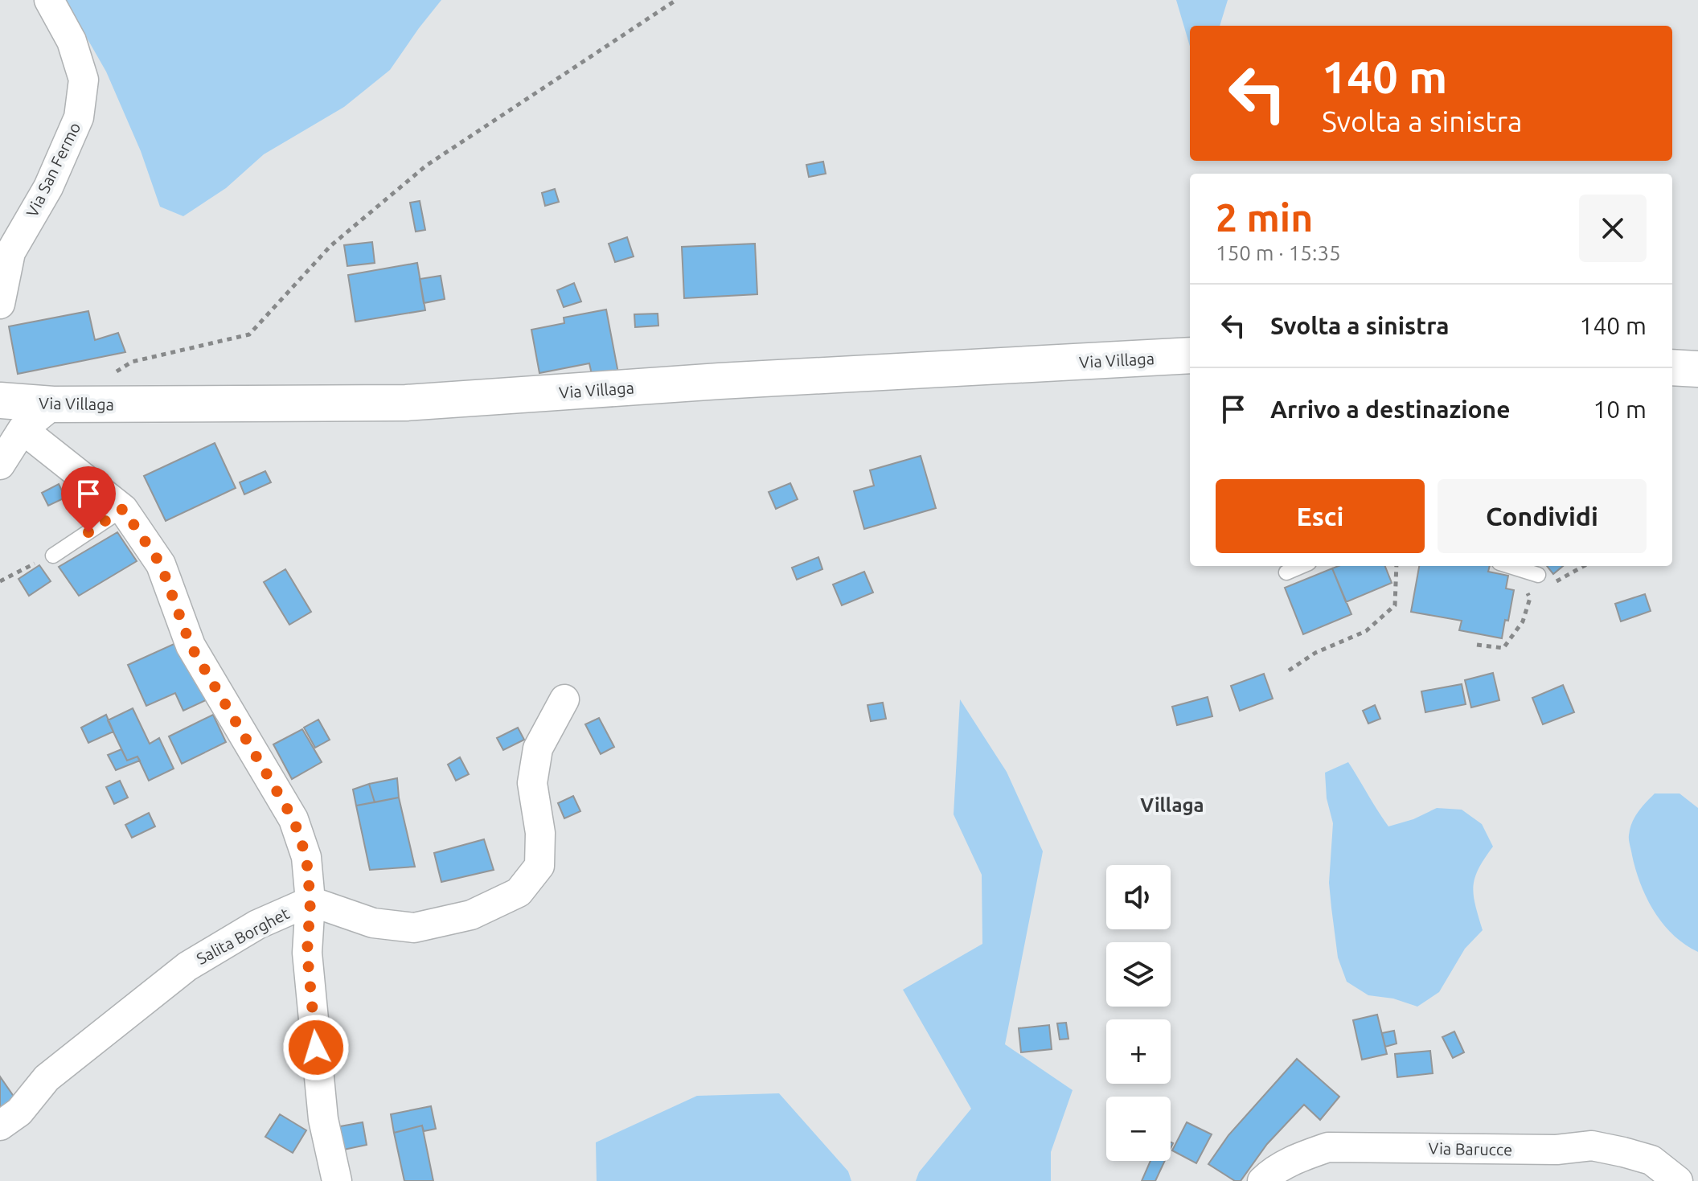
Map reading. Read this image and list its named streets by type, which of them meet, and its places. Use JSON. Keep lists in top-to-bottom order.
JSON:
{
  "streets": {
    "street": [
      "Via San Fermo",
      "Via Villaga",
      "Salita Borghet",
      "Via Barucce"
    ]
  },
  "districts": ["Villaga"],
  "page": {
    "turn": ["140 m", "Svolta a sinistra"],
    "heading": ["2 min", "150 m · 15:35"],
    "list": [
      {
        "name": "Svolta a sinistra",
        "value": "140 m"
      },
      {
        "name": "Arrivo a destinazione",
        "value": "10 m"
      }
    ],
    "buttons": ["Esci", "Condividi"],
    "map_buttons": ["+", "−"]
  }
}
